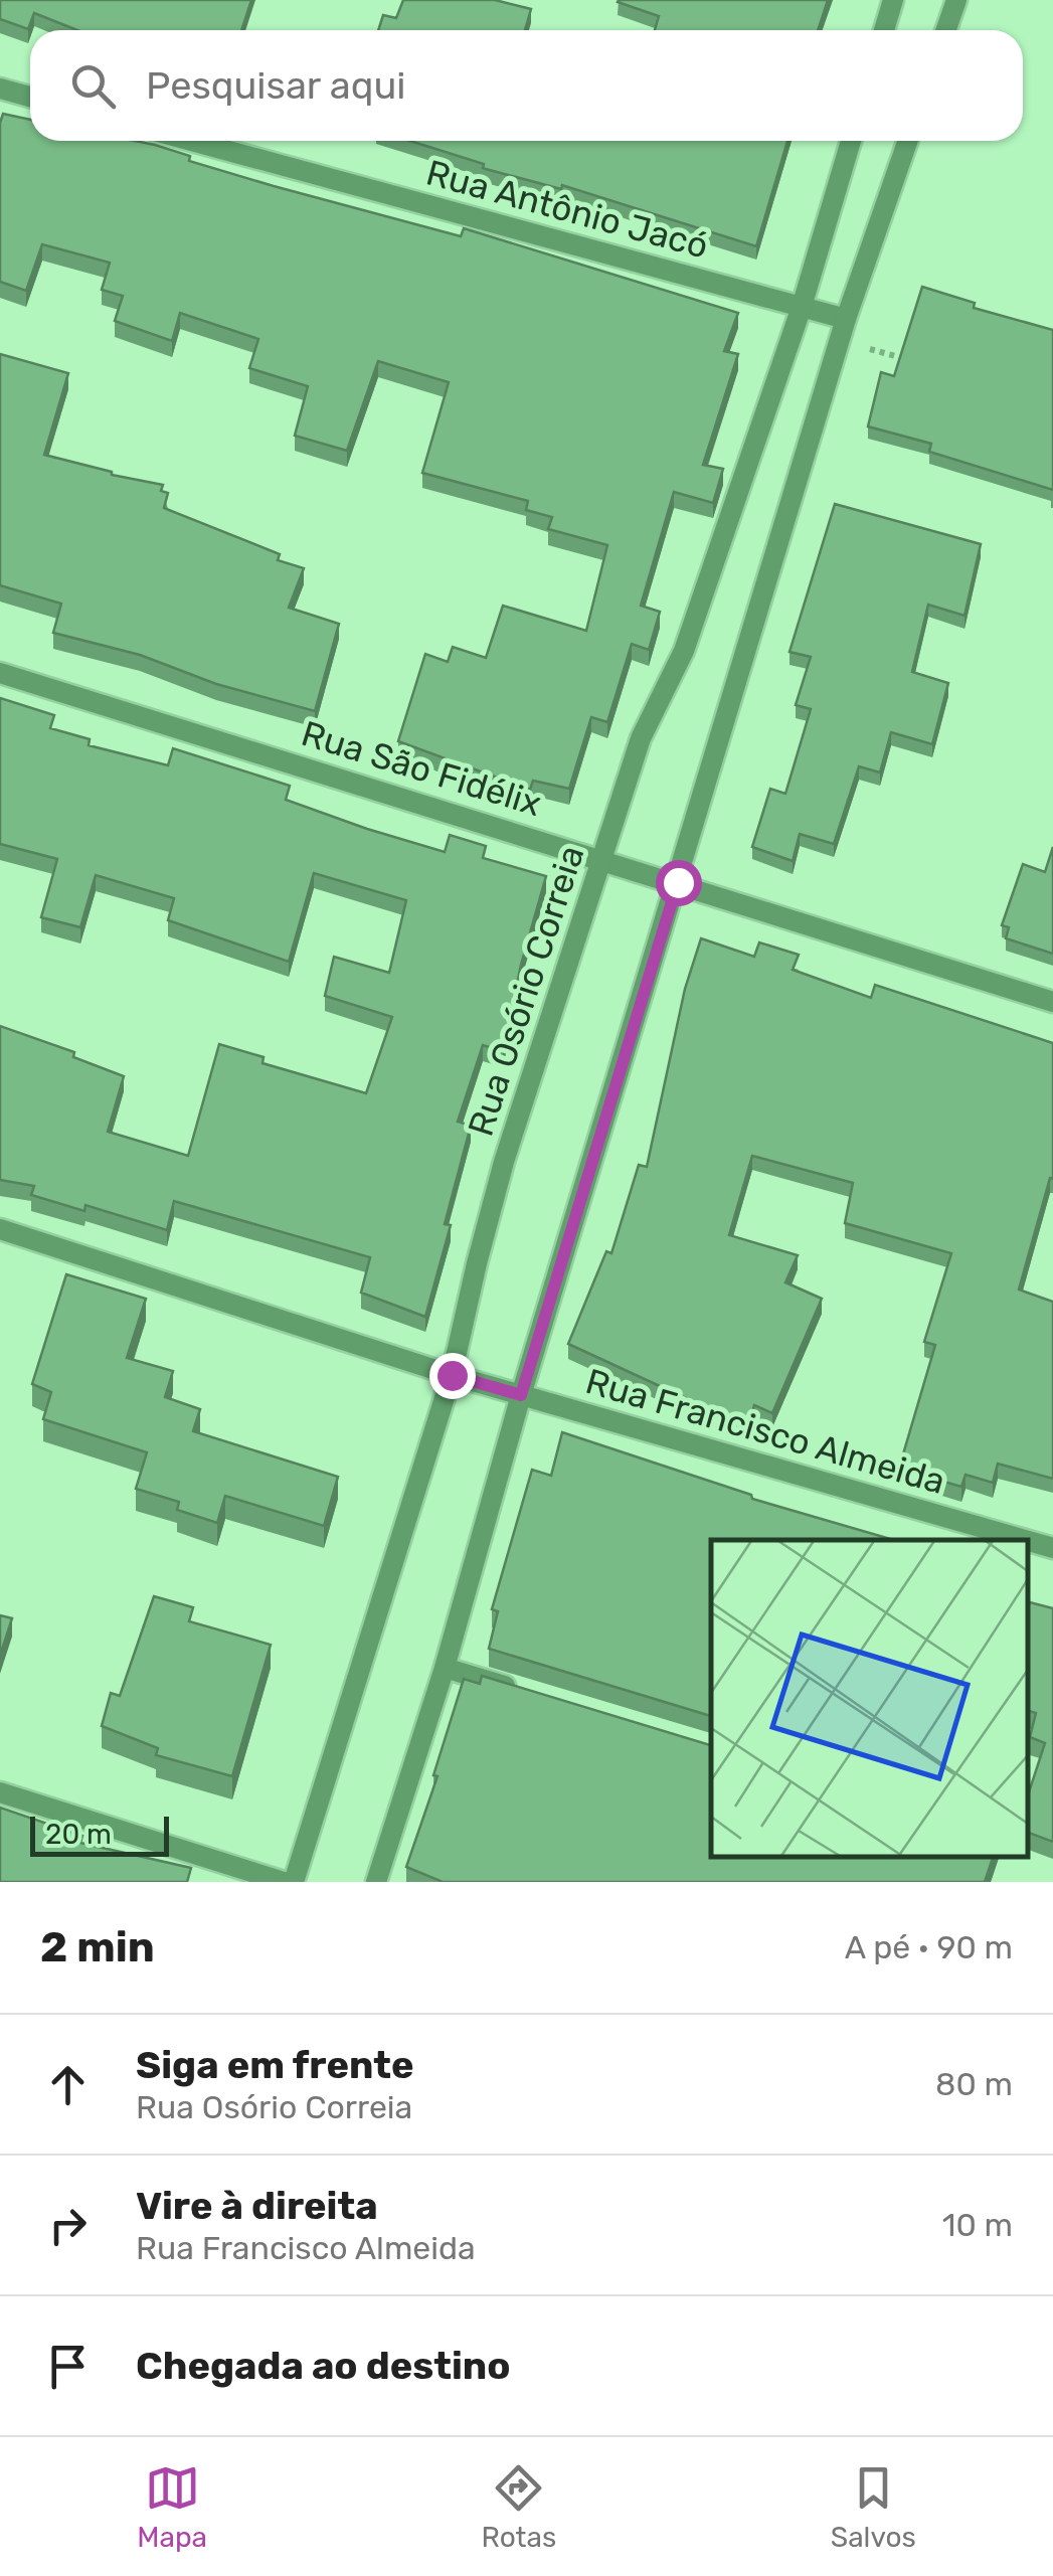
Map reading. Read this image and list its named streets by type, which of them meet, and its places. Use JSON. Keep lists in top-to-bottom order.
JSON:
{
  "streets": {
    "street": [
      "Rua Antônio Jacó",
      "Rua São Fidélix",
      "Rua Osório Correia",
      "Rua Francisco Almeida"
    ]
  },
  "crossings": [
    ["Rua Antônio Jacó", "Rua Osório Correia"],
    ["Rua São Fidélix", "Rua Osório Correia"],
    ["Rua Osório Correia", "Rua Francisco Almeida"]
  ],
  "scale_bar": "20 m",
  "page": {
    "search": "Pesquisar aqui",
    "scale": "20 m",
    "heading": ["2 min", "A pé · 90 m"],
    "list": [
      ["Siga em frente", "Rua Osório Correia", "80 m"],
      ["Vire à direita", "Rua Francisco Almeida", "10 m"],
      "Chegada ao destino"
    ],
    "nav": ["Mapa", "Rotas", "Salvos"]
  }
}
